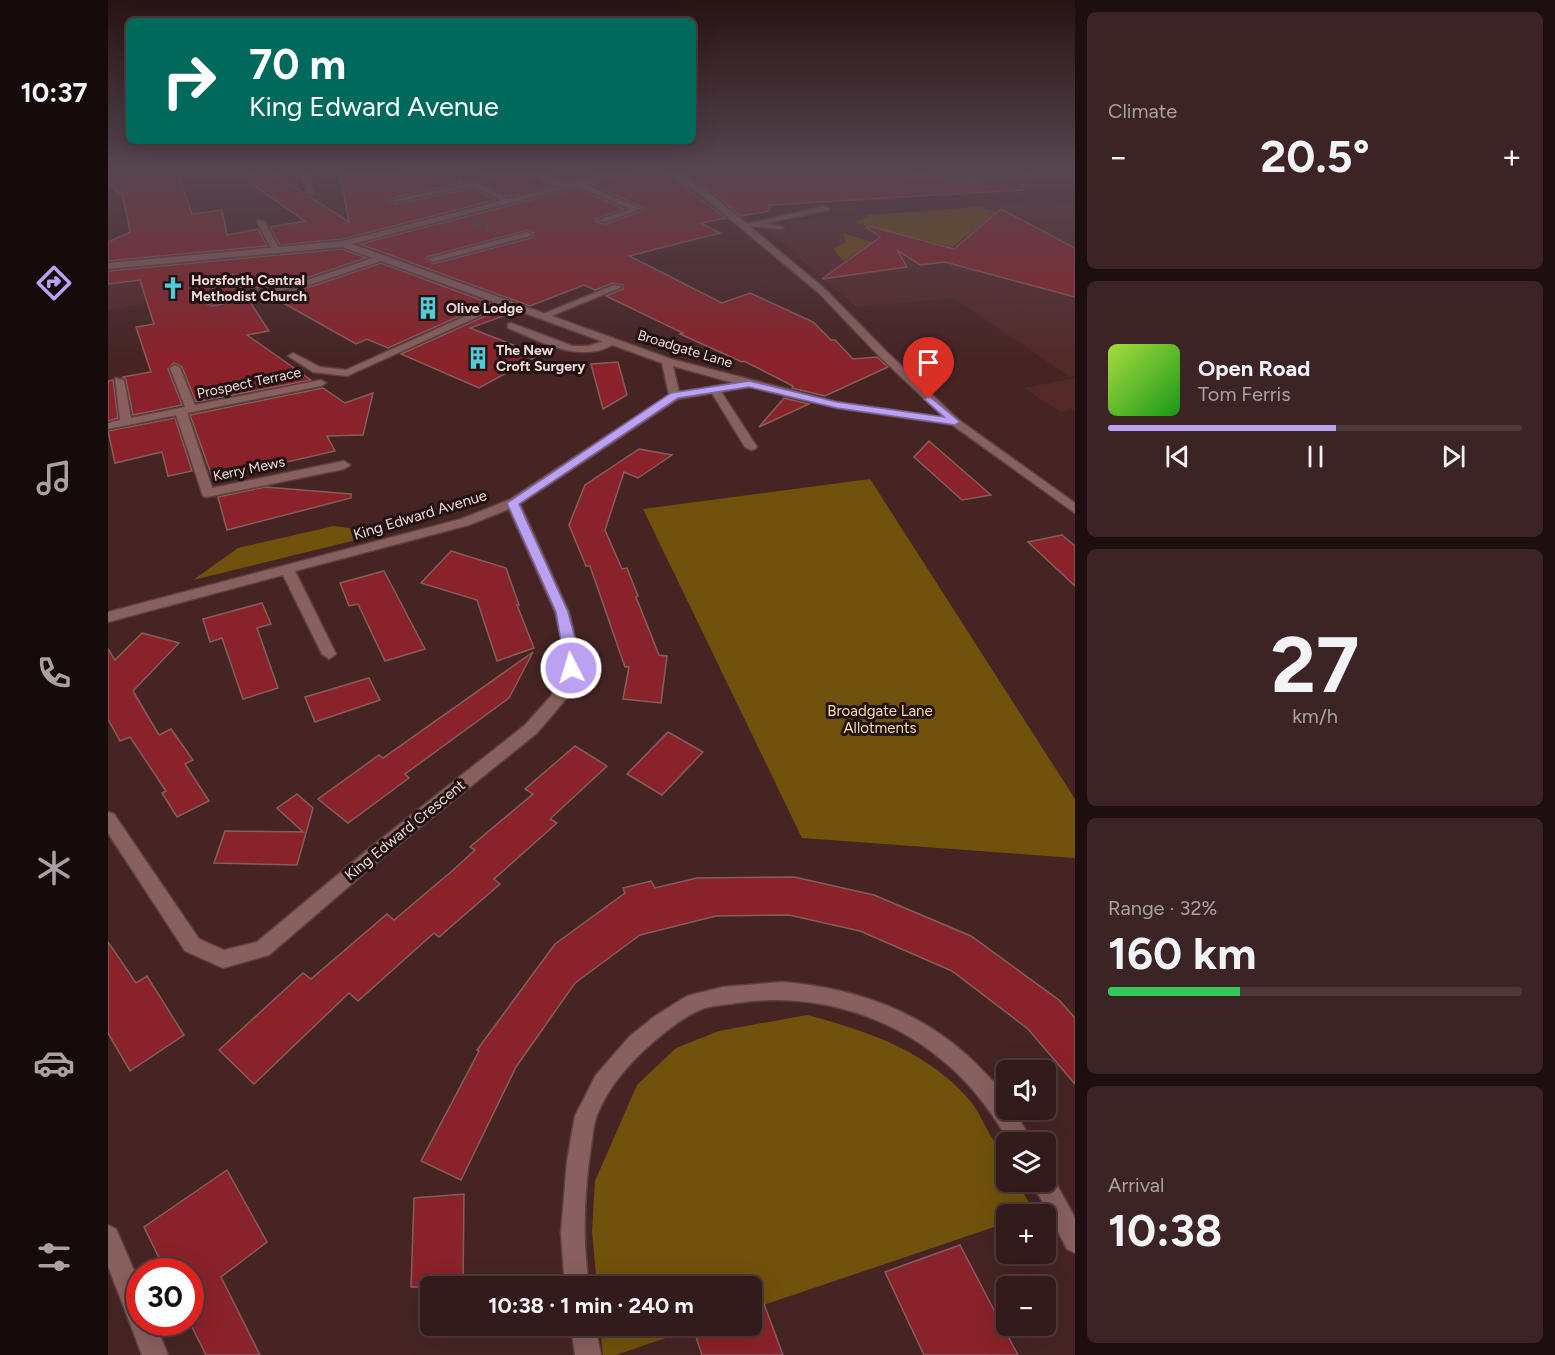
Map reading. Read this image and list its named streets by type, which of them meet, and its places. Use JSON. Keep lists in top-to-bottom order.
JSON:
{
  "streets": {
    "street": [
      "Broadgate Lane",
      "Prospect Terrace",
      "Kerry Mews",
      "King Edward Avenue",
      "King Edward Crescent"
    ]
  },
  "crossings": [
    ["Broadgate Lane", "King Edward Avenue"],
    ["Prospect Terrace", "Kerry Mews"],
    ["King Edward Avenue", "King Edward Crescent"]
  ],
  "parks": ["Broadgate Lane Allotments"],
  "places": {
    "church": ["Horsforth Central Methodist Church"],
    "building": ["Olive Lodge", "The New Croft Surgery"]
  },
  "page": {
    "tabs": "10:37",
    "tile": [
      "Climate",
      ["27", "km/h"],
      ["Range · 32%", "160 km"],
      ["Arrival", "10:38"]
    ],
    "turn": ["70 m", "King Edward Avenue"],
    "heat": ["−", "20.5°", "+"],
    "song": ["Open Road", "Tom Ferris"],
    "map_buttons": ["+", "−"],
    "limit": "30",
    "trip": "10:38 · 1 min · 240 m"
  }
}
